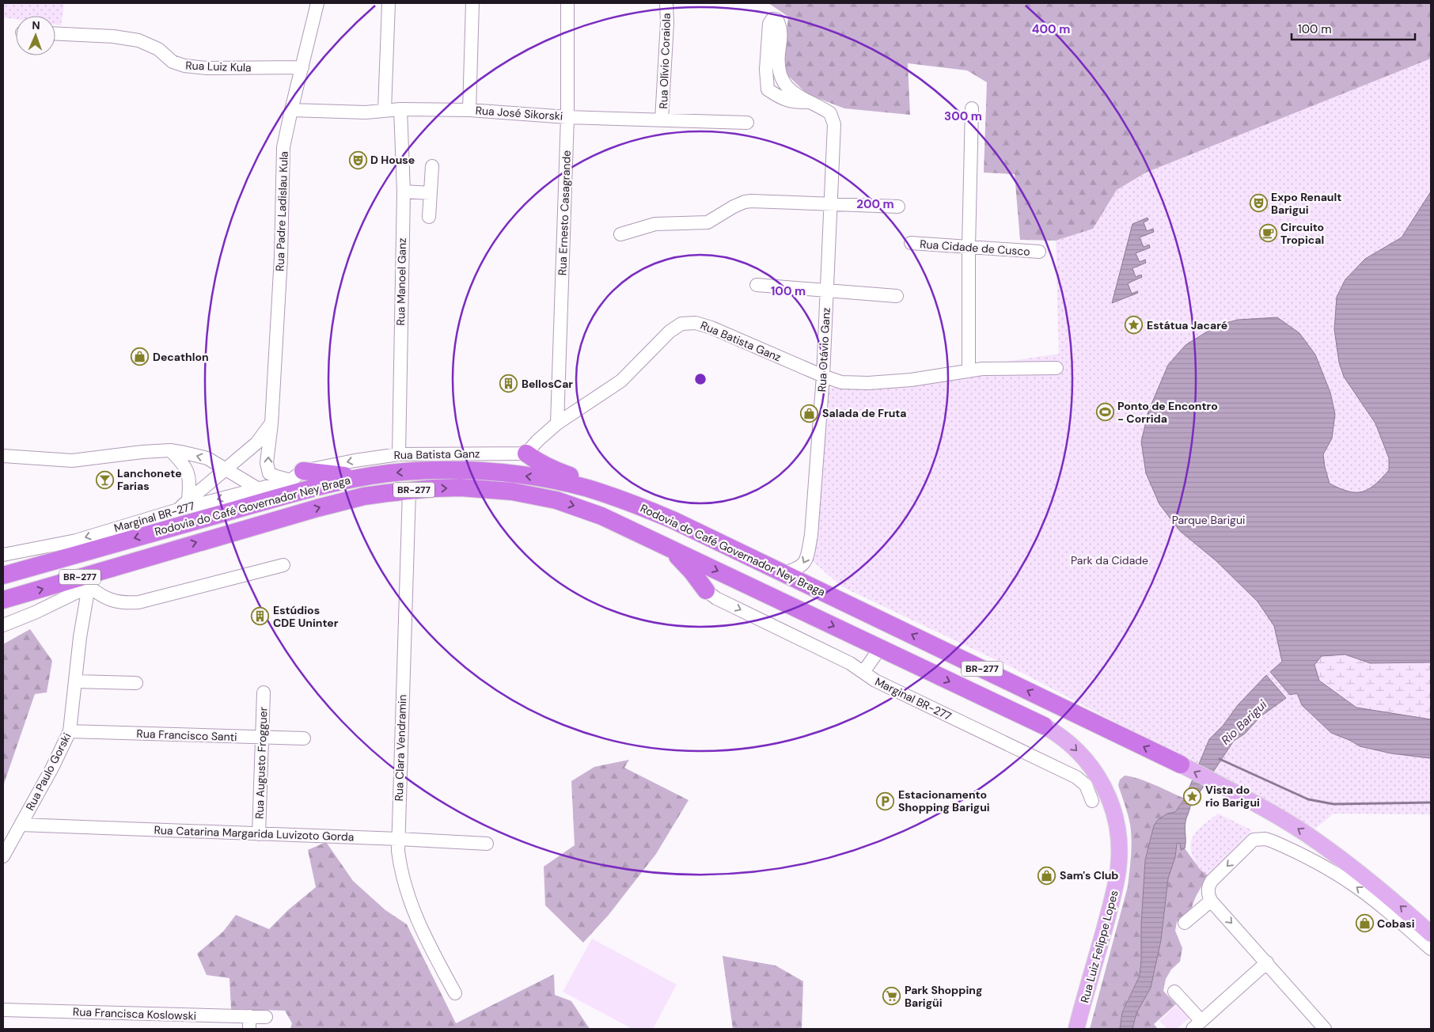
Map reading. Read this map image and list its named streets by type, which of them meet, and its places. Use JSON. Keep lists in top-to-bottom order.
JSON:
{
  "streets": {
    "highway": ["BR-277", "Rodovia do Café Governador Ney Braga"],
    "main road": ["Rua Luiz Felippe Lopes"],
    "street": [
      "Rua Olívio Coraiola",
      "Rua Luiz Kula",
      "Rua José Sikorski",
      "Rua Padre Ladislau Kula",
      "Rua Ernesto Casagrande",
      "Rua Cidade de Cusco",
      "Rua Manoel Ganz",
      "Rua Batista Ganz",
      "Rua Otávio Ganz",
      "Marginal BR-277",
      "Rua Francisco Santi",
      "Rua Clara Vendramin",
      "Rua Augusto Frogguer",
      "Rua Paulo Gorski",
      "Rua Catarina Margarida Luvizoto Gorda",
      "Rua Francisca Koslowski"
    ]
  },
  "crossings": [
    ["Rua Olívio Coraiola", "Rua José Sikorski"],
    ["Rua Luiz Kula", "Rua Padre Ladislau Kula"],
    ["Rua José Sikorski", "Rua Padre Ladislau Kula"],
    ["Rua José Sikorski", "Rua Ernesto Casagrande"],
    ["Rua José Sikorski", "Rua Manoel Ganz"],
    ["Rua Padre Ladislau Kula", "Rua Batista Ganz"],
    ["Rua Padre Ladislau Kula", "Marginal BR-277"],
    ["Rua Ernesto Casagrande", "Rua Batista Ganz"],
    ["Rua Manoel Ganz", "Rua Batista Ganz"],
    ["Rua Batista Ganz", "Rua Otávio Ganz"],
    ["Rua Batista Ganz", "Marginal BR-277"],
    ["Rua Otávio Ganz", "Rodovia do Café Governador Ney Braga"],
    ["Rodovia do Café Governador Ney Braga", "Rua Clara Vendramin"],
    ["Rodovia do Café Governador Ney Braga", "Rua Luiz Felippe Lopes"],
    ["Rua Francisco Santi", "Rua Augusto Frogguer"],
    ["Rua Francisco Santi", "Rua Paulo Gorski"],
    ["Rua Clara Vendramin", "Rua Catarina Margarida Luvizoto Gorda"],
    ["Rua Augusto Frogguer", "Rua Catarina Margarida Luvizoto Gorda"],
    ["Rua Paulo Gorski", "Rua Catarina Margarida Luvizoto Gorda"]
  ],
  "one_way": ["Rua Otávio Ganz"],
  "water": ["Rio Barigui"],
  "parks": ["Parque Barigui", "Park da Cidade"],
  "places": {
    "theatre": ["D House", "Expo Renault Barigui"],
    "cafe": ["Circuito Tropical"],
    "place": ["Estátua Jacaré", "Vista do rio Barigui"],
    "shop": [
      "Decathlon",
      "Salada de Fruta",
      "Sam's Club",
      "Cobasi"
    ],
    "building": ["BellosCar", "Estúdios CDE Uninter"],
    "sports": ["Ponto de Encontro - Corrida"],
    "bar": ["Lanchonete Farias"],
    "parking": ["Estacionamento Shopping Barigui"],
    "supermarket": ["Park Shopping Barigüi"]
  },
  "scale_bar": "100 m",
  "north": "top",
  "rings": [
    "400 m",
    "300 m",
    "200 m",
    "100 m"
  ]
}
